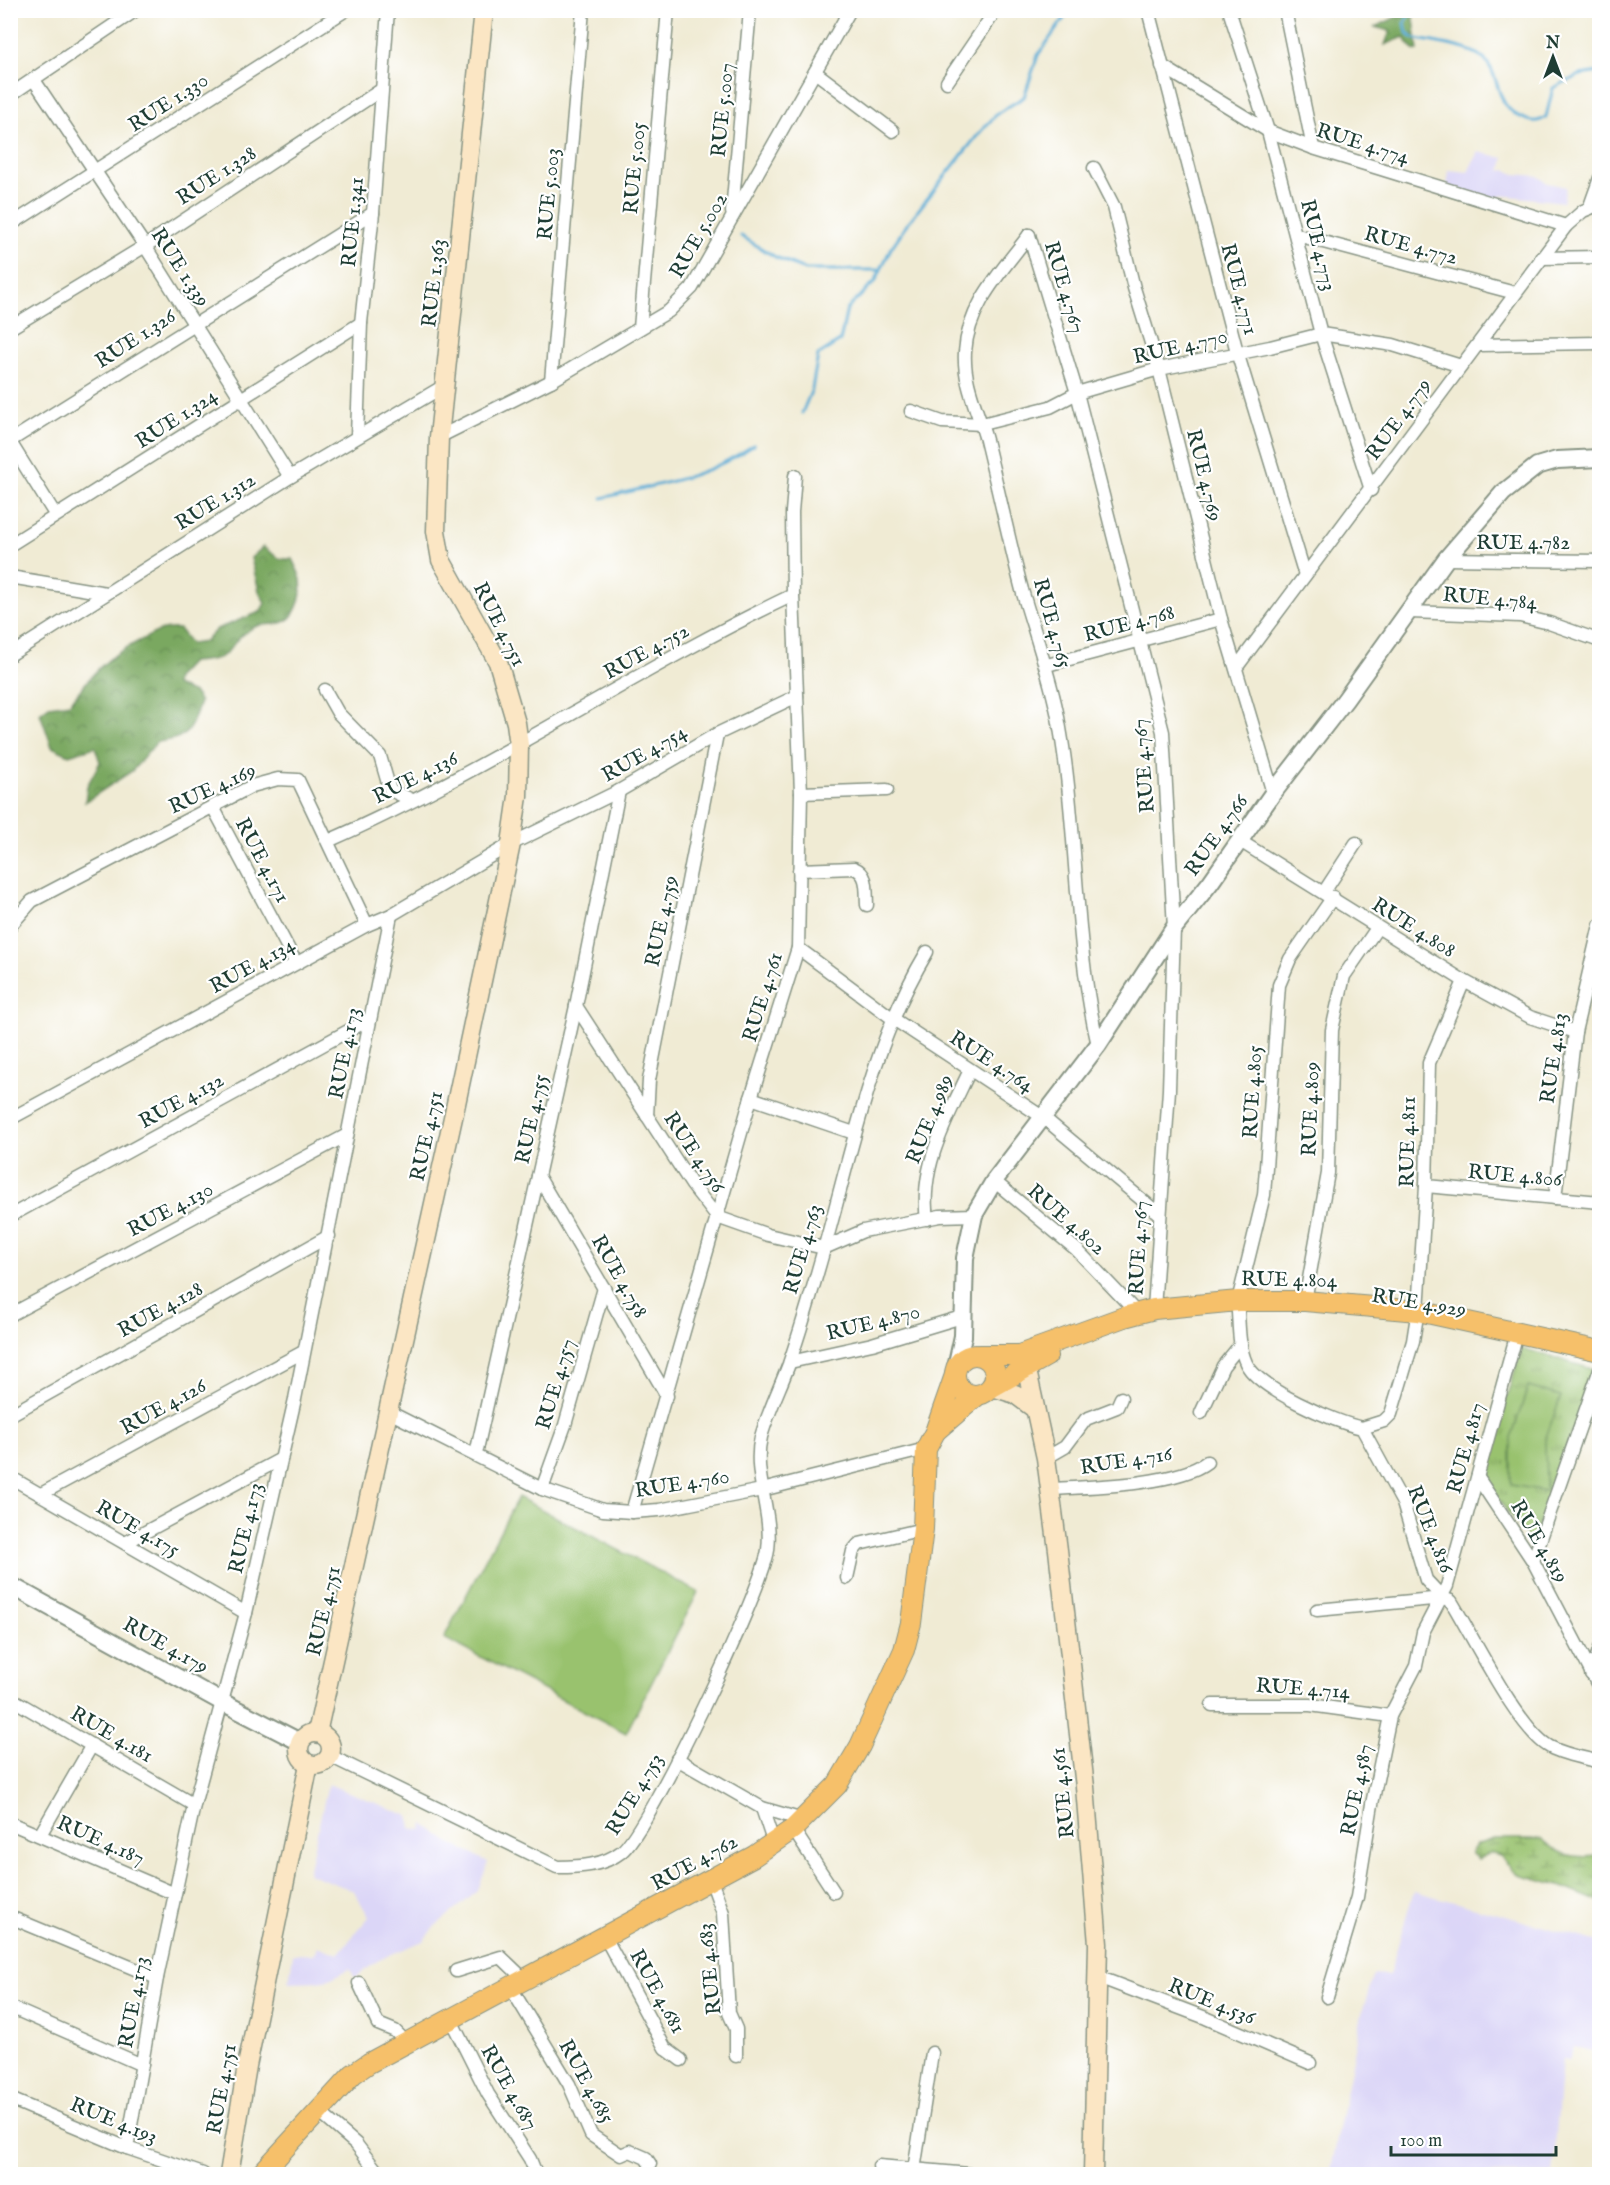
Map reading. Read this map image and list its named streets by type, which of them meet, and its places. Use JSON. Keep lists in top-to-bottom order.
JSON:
{
  "streets": {
    "main road": [
      "RUE 1.363",
      "RUE 4.751",
      "RUE 4.804",
      "RUE 4.929",
      "RUE 4.561",
      "RUE 4.762"
    ],
    "street": [
      "RUE 1.330",
      "RUE 5.007",
      "RUE 4.774",
      "RUE 5.005",
      "RUE 1.328",
      "RUE 5.003",
      "RUE 1.341",
      "RUE 5.002",
      "RUE 4.773",
      "RUE 4.772",
      "RUE 1.339",
      "RUE 4.767",
      "RUE 4.771",
      "RUE 1.326",
      "RUE 4.770",
      "RUE 1.324",
      "RUE 4.779",
      "RUE 4.769",
      "RUE 1.312",
      "RUE 4.782",
      "RUE 4.784",
      "RUE 4.765",
      "RUE 4.768",
      "RUE 4.752",
      "RUE 4.754",
      "RUE 4.136",
      "RUE 4.169",
      "RUE 4.766",
      "RUE 4.171",
      "RUE 4.759",
      "RUE 4.808",
      "RUE 4.134",
      "RUE 4.761",
      "RUE 4.173",
      "RUE 4.813",
      "RUE 4.764",
      "RUE 4.805",
      "RUE 4.132",
      "RUE 4.809",
      "RUE 4.755",
      "RUE 4.989",
      "RUE 4.811",
      "RUE 4.756",
      "RUE 4.806",
      "RUE 4.130",
      "RUE 4.802",
      "RUE 4.763",
      "RUE 4.758",
      "RUE 4.128",
      "RUE 4.870",
      "RUE 4.757",
      "RUE 4.126",
      "RUE 4.817",
      "RUE 4.716",
      "RUE 4.760",
      "RUE 4.175",
      "RUE 4.816",
      "RUE 4.819",
      "RUE 4.179",
      "RUE 4.714",
      "RUE 4.181",
      "RUE 4.587",
      "RUE 4.753",
      "RUE 4.187",
      "RUE 4.683",
      "RUE 4.681",
      "RUE 4.536",
      "RUE 4.685",
      "RUE 4.687",
      "RUE 4.193"
    ]
  },
  "crossings": [
    ["RUE 1.330", "RUE 1.339"],
    ["RUE 5.007", "RUE 5.002"],
    ["RUE 4.774", "RUE 4.773"],
    ["RUE 4.774", "RUE 4.771"],
    ["RUE 4.774", "RUE 4.779"],
    ["RUE 5.005", "RUE 5.002"],
    ["RUE 1.328", "RUE 1.341"],
    ["RUE 1.328", "RUE 1.339"],
    ["RUE 5.003", "RUE 5.002"],
    ["RUE 1.341", "RUE 1.326"],
    ["RUE 1.341", "RUE 1.324"],
    ["RUE 1.341", "RUE 1.312"],
    ["RUE 5.002", "RUE 1.363"],
    ["RUE 4.773", "RUE 4.772"],
    ["RUE 4.773", "RUE 4.770"],
    ["RUE 4.773", "RUE 4.779"],
    ["RUE 4.772", "RUE 4.779"],
    ["RUE 1.339", "RUE 1.326"],
    ["RUE 1.339", "RUE 1.324"],
    ["RUE 1.339", "RUE 1.312"],
    ["RUE 1.363", "RUE 1.312"],
    ["RUE 1.363", "RUE 4.751"],
    ["RUE 4.767", "RUE 4.770"],
    ["RUE 4.767", "RUE 4.765"],
    ["RUE 4.767", "RUE 4.768"],
    ["RUE 4.767", "RUE 4.766"],
    ["RUE 4.767", "RUE 4.764"],
    ["RUE 4.767", "RUE 4.802"],
    ["RUE 4.767", "RUE 4.804"],
    ["RUE 4.771", "RUE 4.770"],
    ["RUE 4.771", "RUE 4.779"],
    ["RUE 4.770", "RUE 4.779"],
    ["RUE 4.770", "RUE 4.769"],
    ["RUE 4.770", "RUE 4.765"],
    ["RUE 4.779", "RUE 4.769"],
    ["RUE 4.769", "RUE 4.768"],
    ["RUE 4.769", "RUE 4.766"],
    ["RUE 4.782", "RUE 4.766"],
    ["RUE 4.784", "RUE 4.766"],
    ["RUE 4.765", "RUE 4.768"],
    ["RUE 4.765", "RUE 4.766"],
    ["RUE 4.751", "RUE 4.752"],
    ["RUE 4.751", "RUE 4.754"],
    ["RUE 4.751", "RUE 4.136"],
    ["RUE 4.751", "RUE 4.134"],
    ["RUE 4.751", "RUE 4.760"],
    ["RUE 4.751", "RUE 4.179"],
    ["RUE 4.751", "RUE 4.753"],
    ["RUE 4.752", "RUE 4.136"],
    ["RUE 4.752", "RUE 4.761"],
    ["RUE 4.754", "RUE 4.759"],
    ["RUE 4.754", "RUE 4.134"],
    ["RUE 4.754", "RUE 4.761"],
    ["RUE 4.754", "RUE 4.755"],
    ["RUE 4.136", "RUE 4.169"],
    ["RUE 4.169", "RUE 4.171"],
    ["RUE 4.169", "RUE 4.134"],
    ["RUE 4.766", "RUE 4.808"],
    ["RUE 4.766", "RUE 4.764"],
    ["RUE 4.766", "RUE 4.802"],
    ["RUE 4.766", "RUE 4.804"],
    ["RUE 4.766", "RUE 4.929"],
    ["RUE 4.766", "RUE 4.870"],
    ["RUE 4.766", "RUE 4.762"],
    ["RUE 4.171", "RUE 4.134"],
    ["RUE 4.759", "RUE 4.756"],
    ["RUE 4.808", "RUE 4.813"],
    ["RUE 4.808", "RUE 4.805"],
    ["RUE 4.808", "RUE 4.809"],
    ["RUE 4.808", "RUE 4.811"],
    ["RUE 4.134", "RUE 4.173"],
    ["RUE 4.761", "RUE 4.764"],
    ["RUE 4.761", "RUE 4.756"],
    ["RUE 4.761", "RUE 4.758"],
    ["RUE 4.761", "RUE 4.760"],
    ["RUE 4.173", "RUE 4.132"],
    ["RUE 4.173", "RUE 4.130"],
    ["RUE 4.173", "RUE 4.128"],
    ["RUE 4.173", "RUE 4.126"],
    ["RUE 4.173", "RUE 4.175"],
    ["RUE 4.173", "RUE 4.179"],
    ["RUE 4.173", "RUE 4.181"],
    ["RUE 4.173", "RUE 4.187"],
    ["RUE 4.173", "RUE 4.193"],
    ["RUE 4.813", "RUE 4.806"],
    ["RUE 4.764", "RUE 4.989"],
    ["RUE 4.764", "RUE 4.763"],
    ["RUE 4.805", "RUE 4.804"],
    ["RUE 4.805", "RUE 4.929"],
    ["RUE 4.809", "RUE 4.804"],
    ["RUE 4.755", "RUE 4.756"],
    ["RUE 4.755", "RUE 4.758"],
    ["RUE 4.755", "RUE 4.760"],
    ["RUE 4.811", "RUE 4.806"],
    ["RUE 4.811", "RUE 4.804"],
    ["RUE 4.811", "RUE 4.929"],
    ["RUE 4.811", "RUE 4.816"],
    ["RUE 4.756", "RUE 4.763"],
    ["RUE 4.802", "RUE 4.804"],
    ["RUE 4.763", "RUE 4.870"],
    ["RUE 4.763", "RUE 4.760"],
    ["RUE 4.763", "RUE 4.753"],
    ["RUE 4.758", "RUE 4.757"],
    ["RUE 4.804", "RUE 4.929"],
    ["RUE 4.804", "RUE 4.762"],
    ["RUE 4.929", "RUE 4.817"],
    ["RUE 4.929", "RUE 4.760"],
    ["RUE 4.929", "RUE 4.561"],
    ["RUE 4.929", "RUE 4.762"],
    ["RUE 4.757", "RUE 4.760"],
    ["RUE 4.126", "RUE 4.175"],
    ["RUE 4.817", "RUE 4.816"],
    ["RUE 4.817", "RUE 4.819"],
    ["RUE 4.817", "RUE 4.587"],
    ["RUE 4.716", "RUE 4.561"],
    ["RUE 4.760", "RUE 4.753"],
    ["RUE 4.760", "RUE 4.762"],
    ["RUE 4.816", "RUE 4.587"],
    ["RUE 4.179", "RUE 4.753"],
    ["RUE 4.714", "RUE 4.587"],
    ["RUE 4.561", "RUE 4.536"],
    ["RUE 4.762", "RUE 4.683"],
    ["RUE 4.762", "RUE 4.681"],
    ["RUE 4.762", "RUE 4.685"],
    ["RUE 4.762", "RUE 4.687"]
  ],
  "scale_bar": "100 m",
  "north": "top"
}
